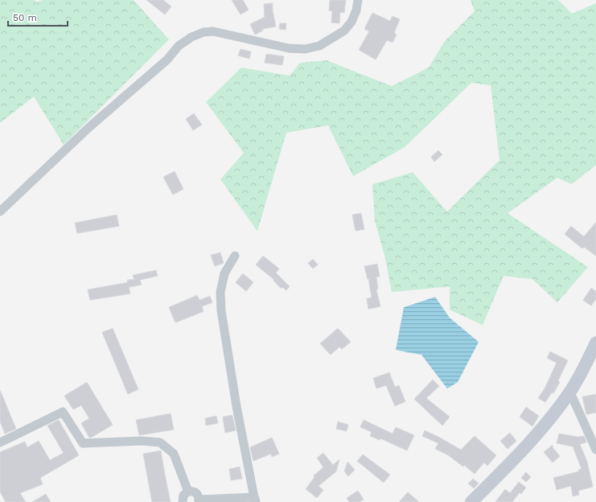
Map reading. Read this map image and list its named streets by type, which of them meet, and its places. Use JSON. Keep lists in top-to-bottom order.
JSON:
{
  "scale_bar": "50 m"
}
